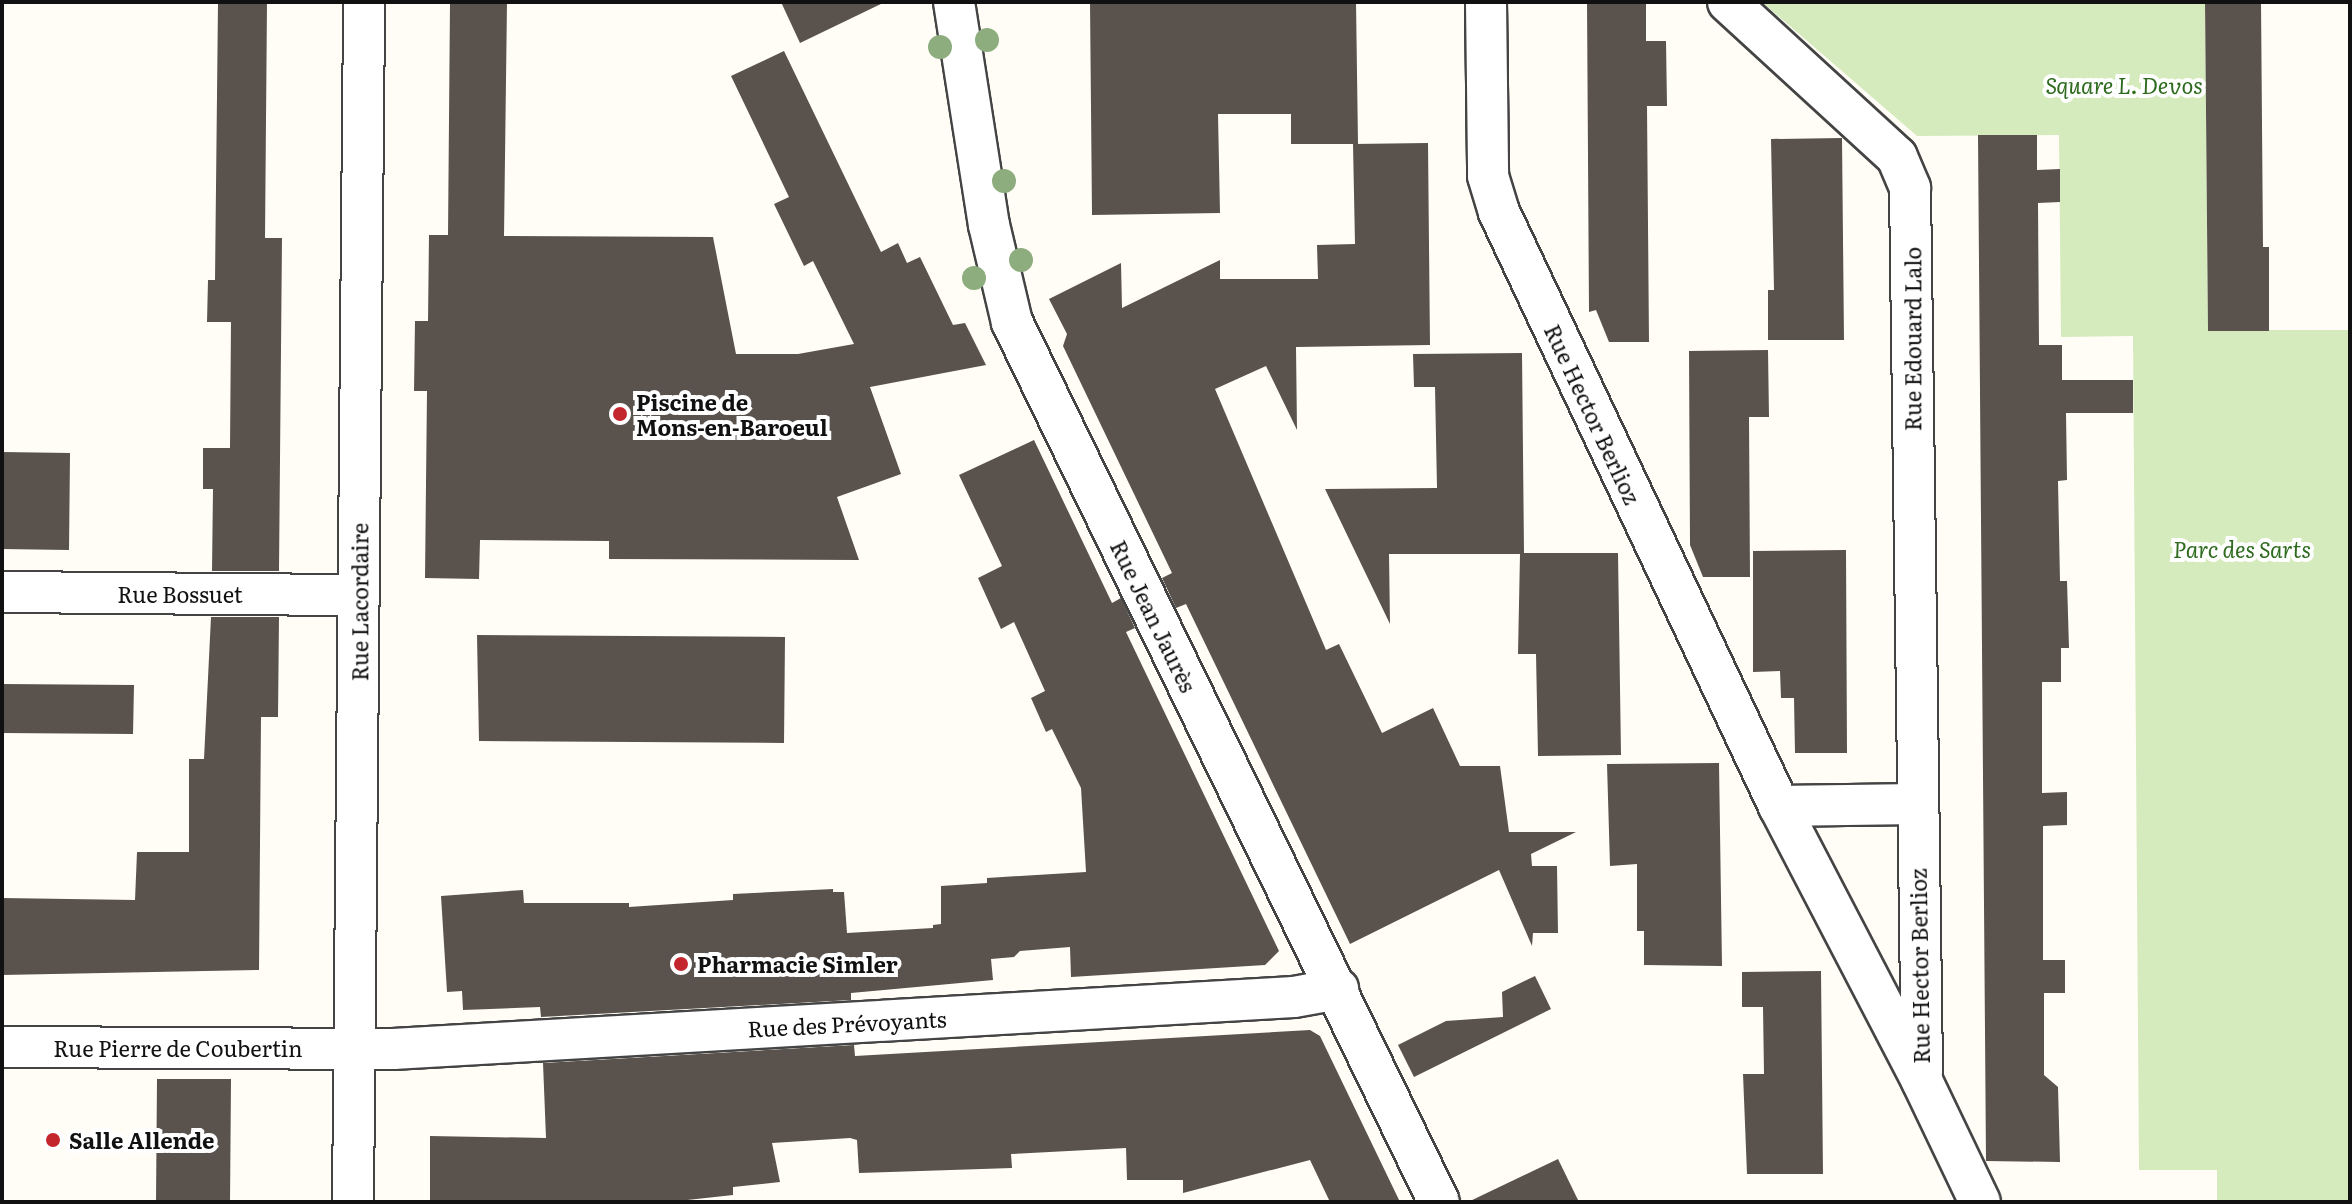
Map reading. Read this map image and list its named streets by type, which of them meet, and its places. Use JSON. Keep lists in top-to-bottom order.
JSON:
{
  "streets": {
    "street": [
      "Rue Edouard Lalo",
      "Rue Hector Berlioz",
      "Rue Bossuet",
      "Rue Lacordaire",
      "Rue Jean Jaurès",
      "Rue des Prévoyants",
      "Rue Pierre de Coubertin"
    ]
  },
  "crossings": [
    ["Rue Edouard Lalo", "Rue Hector Berlioz"],
    ["Rue Bossuet", "Rue Lacordaire"],
    ["Rue Lacordaire", "Rue des Prévoyants"],
    ["Rue Lacordaire", "Rue Pierre de Coubertin"],
    ["Rue Jean Jaurès", "Rue des Prévoyants"],
    ["Rue des Prévoyants", "Rue Pierre de Coubertin"]
  ],
  "parks": ["Square L. Devos", "Parc des Sarts"],
  "places": ["Piscine de Mons-en-Baroeul", "Pharmacie Simler", "Salle Allende"]
}
